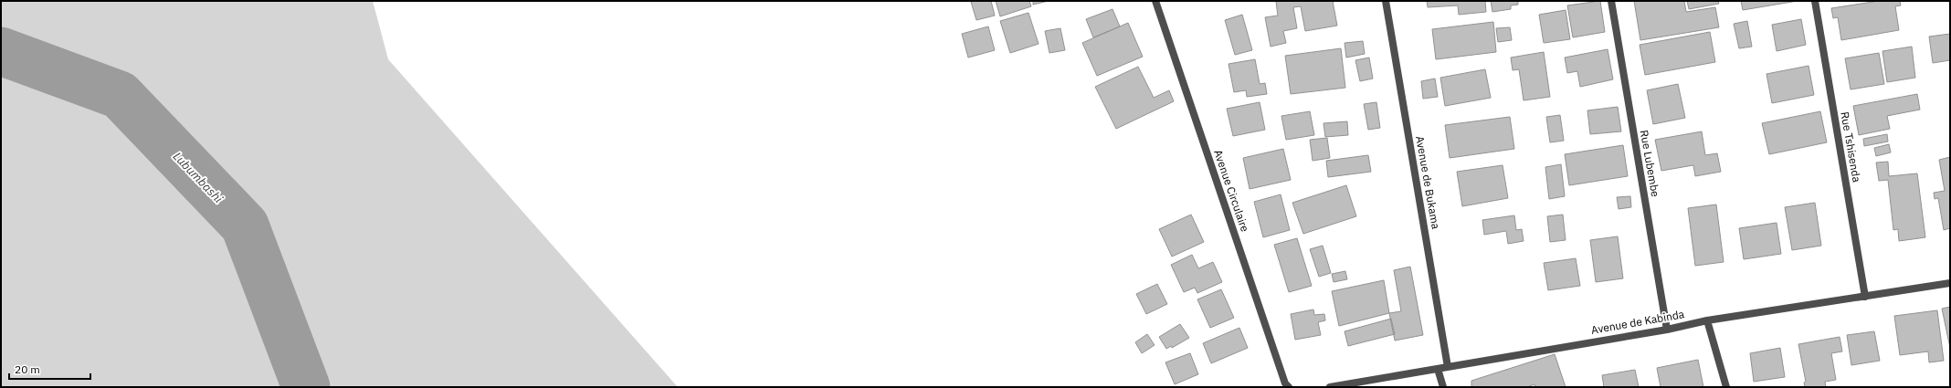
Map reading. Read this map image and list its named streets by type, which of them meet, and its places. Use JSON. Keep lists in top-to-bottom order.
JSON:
{
  "streets": {
    "street": [
      "Rue Tshisenda",
      "Rue Lubembe",
      "Avenue de Bukama",
      "Avenue Circulaire",
      "Avenue de Kabinda"
    ]
  },
  "crossings": [
    ["Rue Tshisenda", "Avenue de Kabinda"],
    ["Rue Lubembe", "Avenue de Kabinda"],
    ["Avenue de Bukama", "Avenue de Kabinda"]
  ],
  "water": ["Lubumbashi"],
  "scale_bar": "20 m"
}
